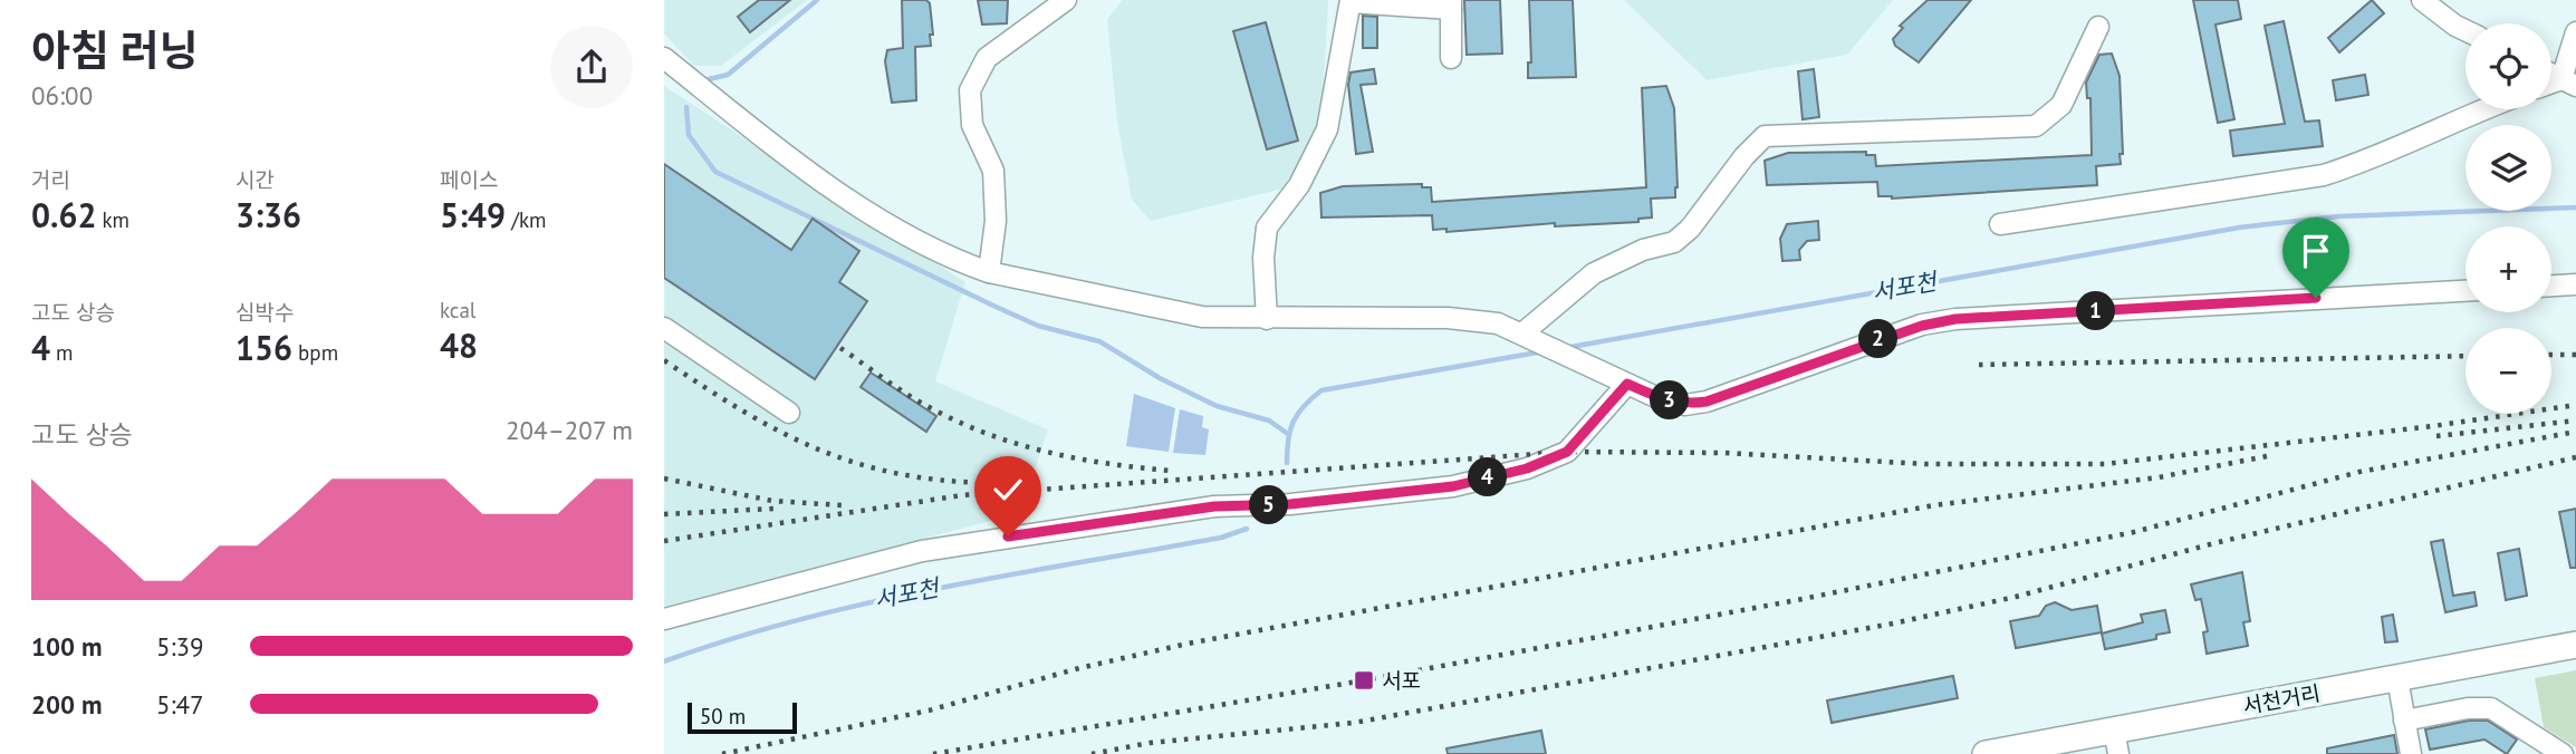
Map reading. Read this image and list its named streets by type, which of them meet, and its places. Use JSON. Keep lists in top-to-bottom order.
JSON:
{
  "streets": {
    "main road": ["서천거리"]
  },
  "water": ["서포천"],
  "places": {
    "transit": ["서포"]
  },
  "scale_bar": "50 m",
  "page": {
    "heading": ["아침 러닝", "06:00"],
    "map_buttons": ["+", "−"],
    "stats": [
      ["거리", "0.62 km"],
      ["시간", "3:36"],
      ["페이스", "5:49 /km"],
      ["고도 상승", "4 m"],
      ["심박수", "156 bpm"],
      ["kcal", "48"]
    ],
    "pins": [
      "1",
      "2",
      "3",
      "4",
      "5"
    ],
    "chart": ["고도 상승", "204–207 m"],
    "list": [
      {
        "name": "100 m",
        "note": "5:39"
      },
      {
        "name": "200 m",
        "note": "5:47"
      }
    ],
    "scale": "50 m"
  }
}
